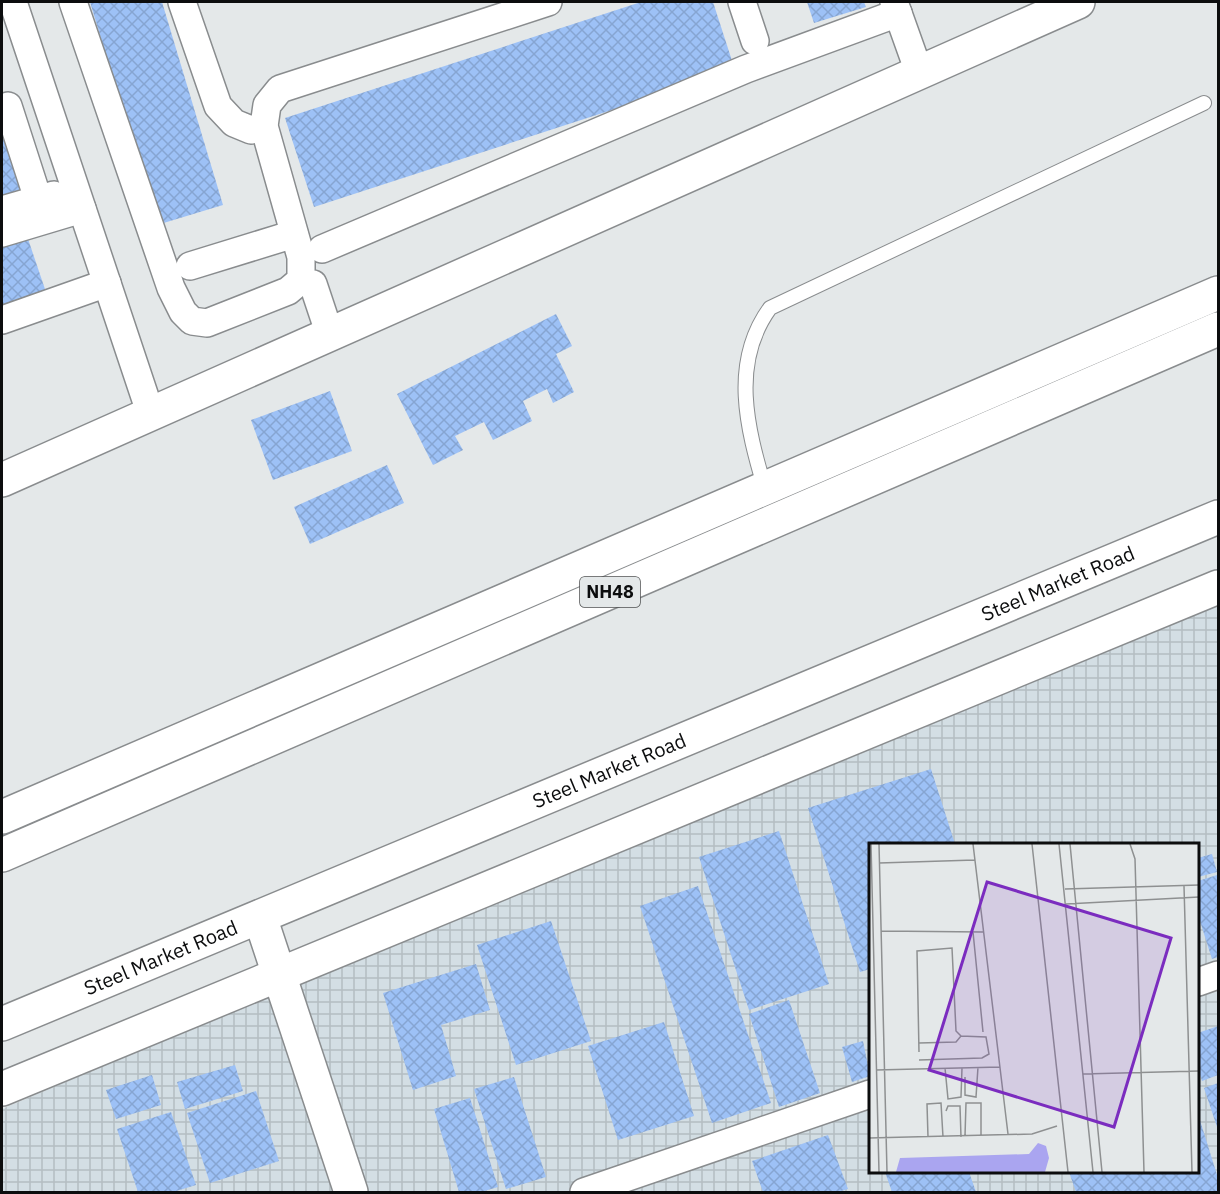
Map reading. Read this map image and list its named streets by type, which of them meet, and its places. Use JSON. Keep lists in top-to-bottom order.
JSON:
{
  "streets": {
    "main road": ["Steel Market Road", "NH48"]
  }
}
